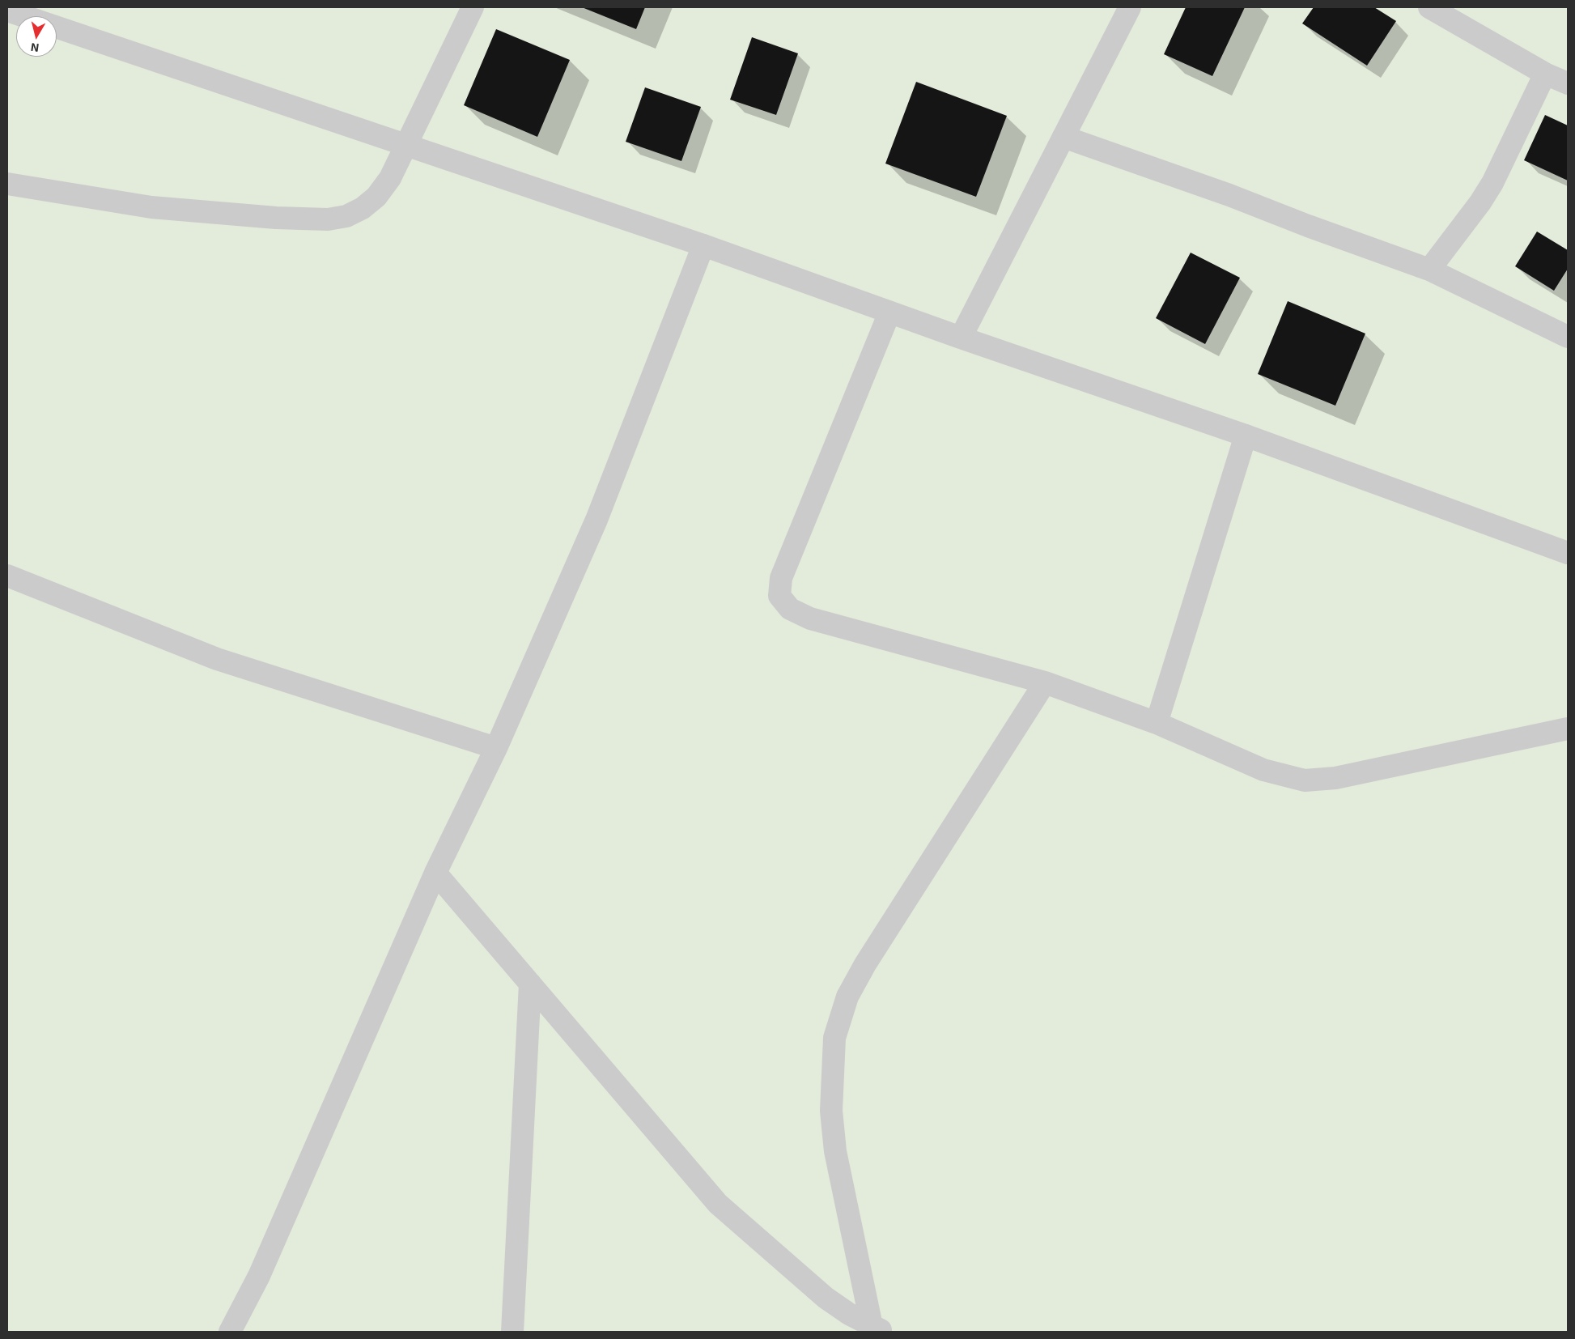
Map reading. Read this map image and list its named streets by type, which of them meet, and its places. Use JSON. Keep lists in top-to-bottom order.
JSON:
{
  "north": "bottom"
}
